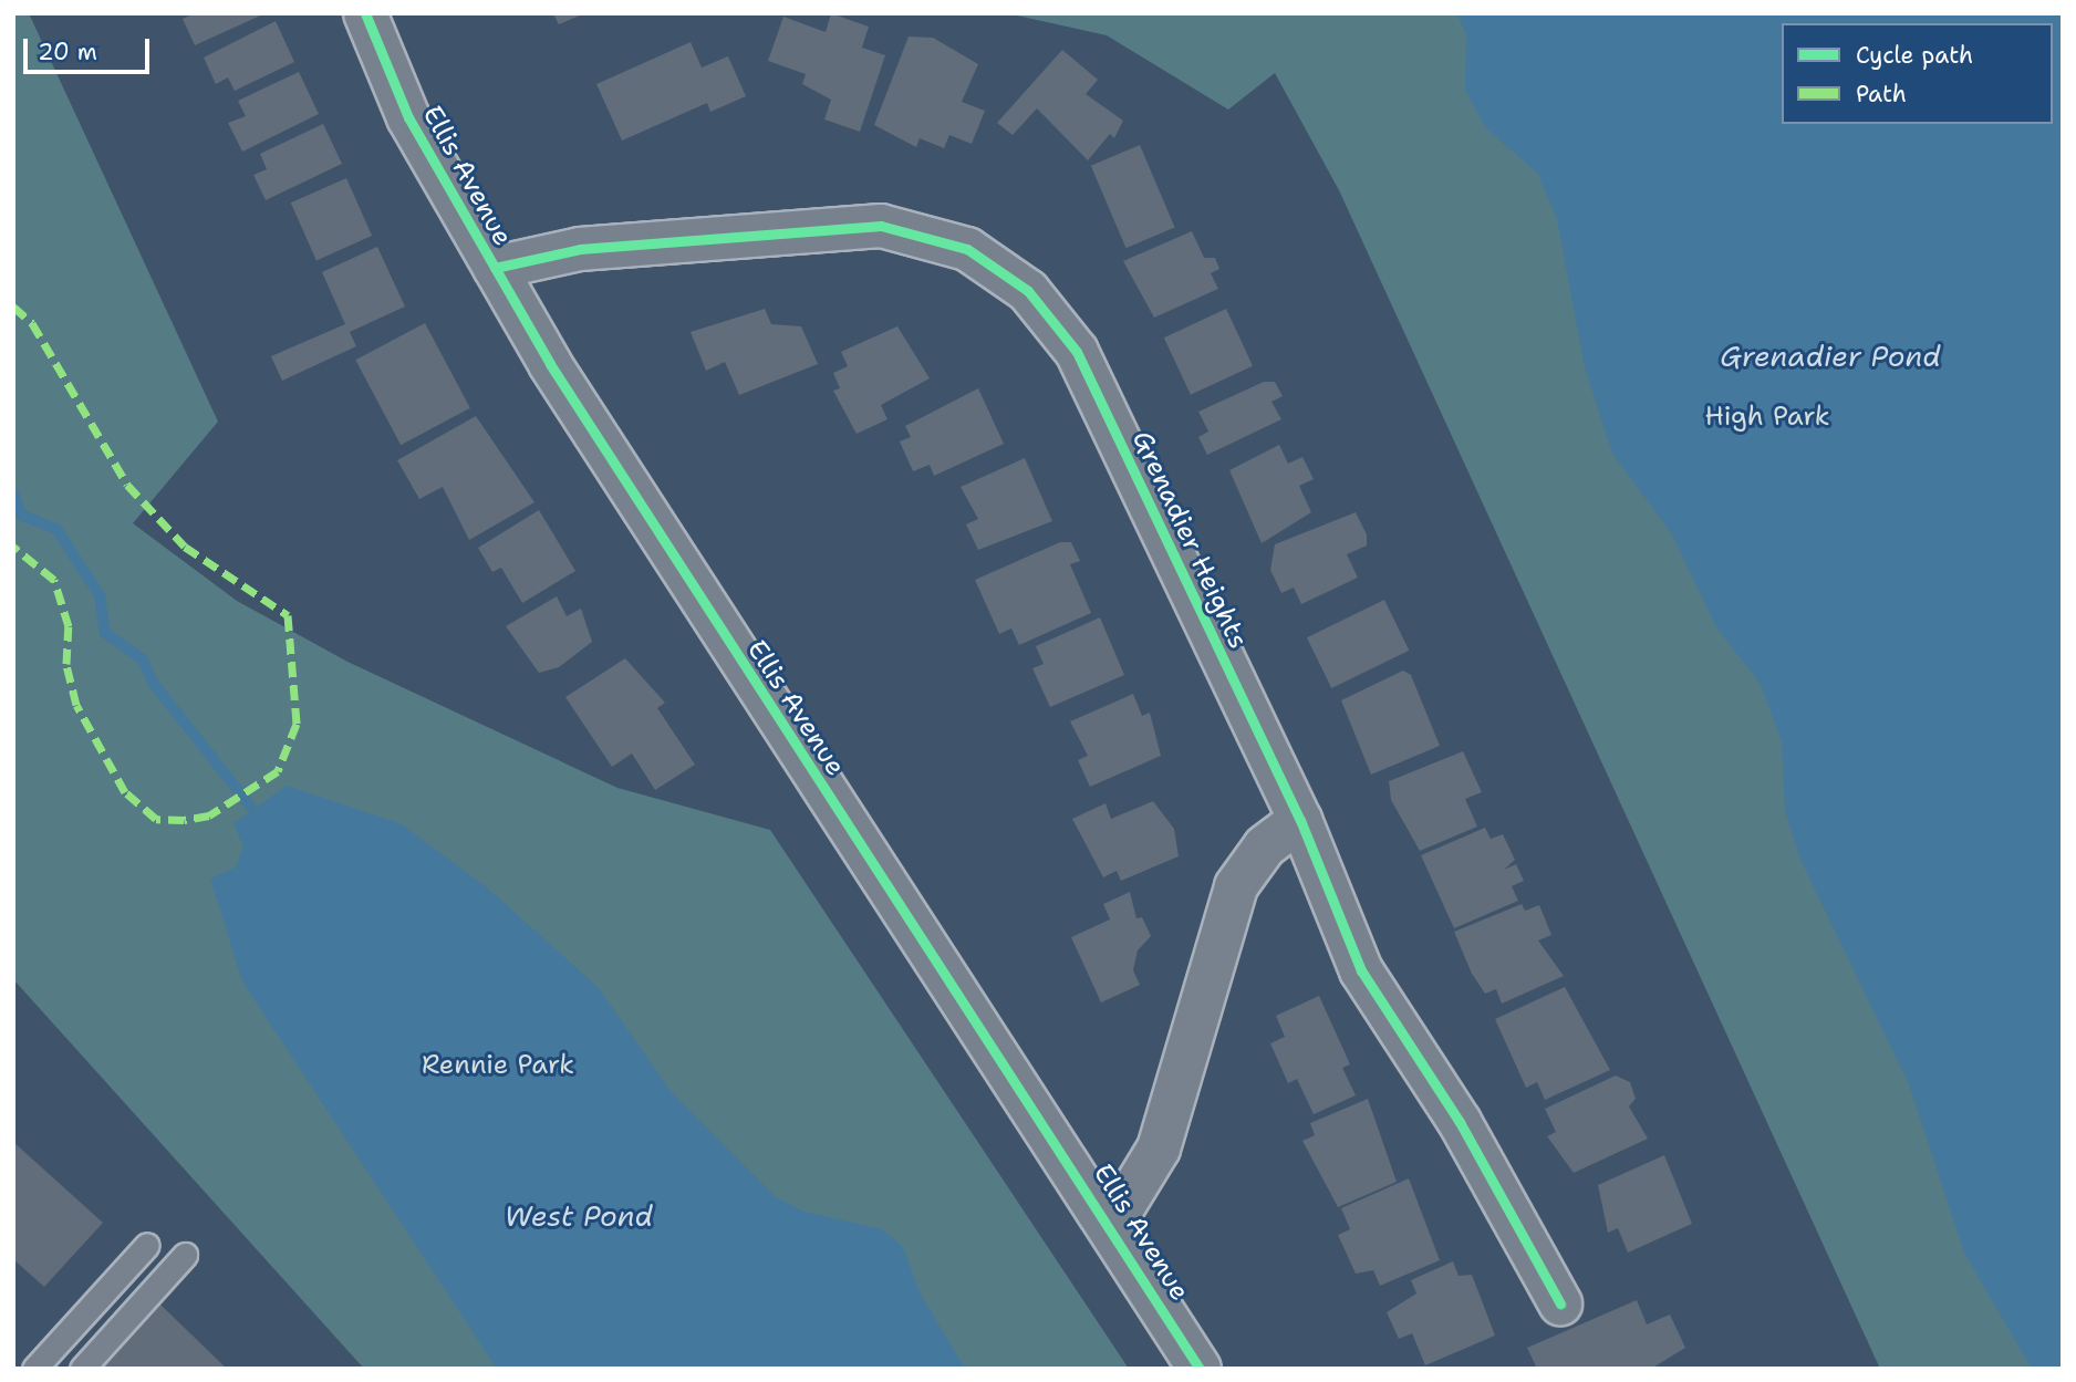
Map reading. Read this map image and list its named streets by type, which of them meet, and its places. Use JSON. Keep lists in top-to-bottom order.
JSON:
{
  "streets": {
    "street": ["Ellis Avenue", "Grenadier Heights"]
  },
  "crossings": [
    ["Ellis Avenue", "Grenadier Heights"]
  ],
  "water": ["Grenadier Pond", "West Pond"],
  "parks": ["High Park", "Rennie Park"],
  "legend": ["Cycle path", "Path"],
  "scale_bar": "20 m"
}
